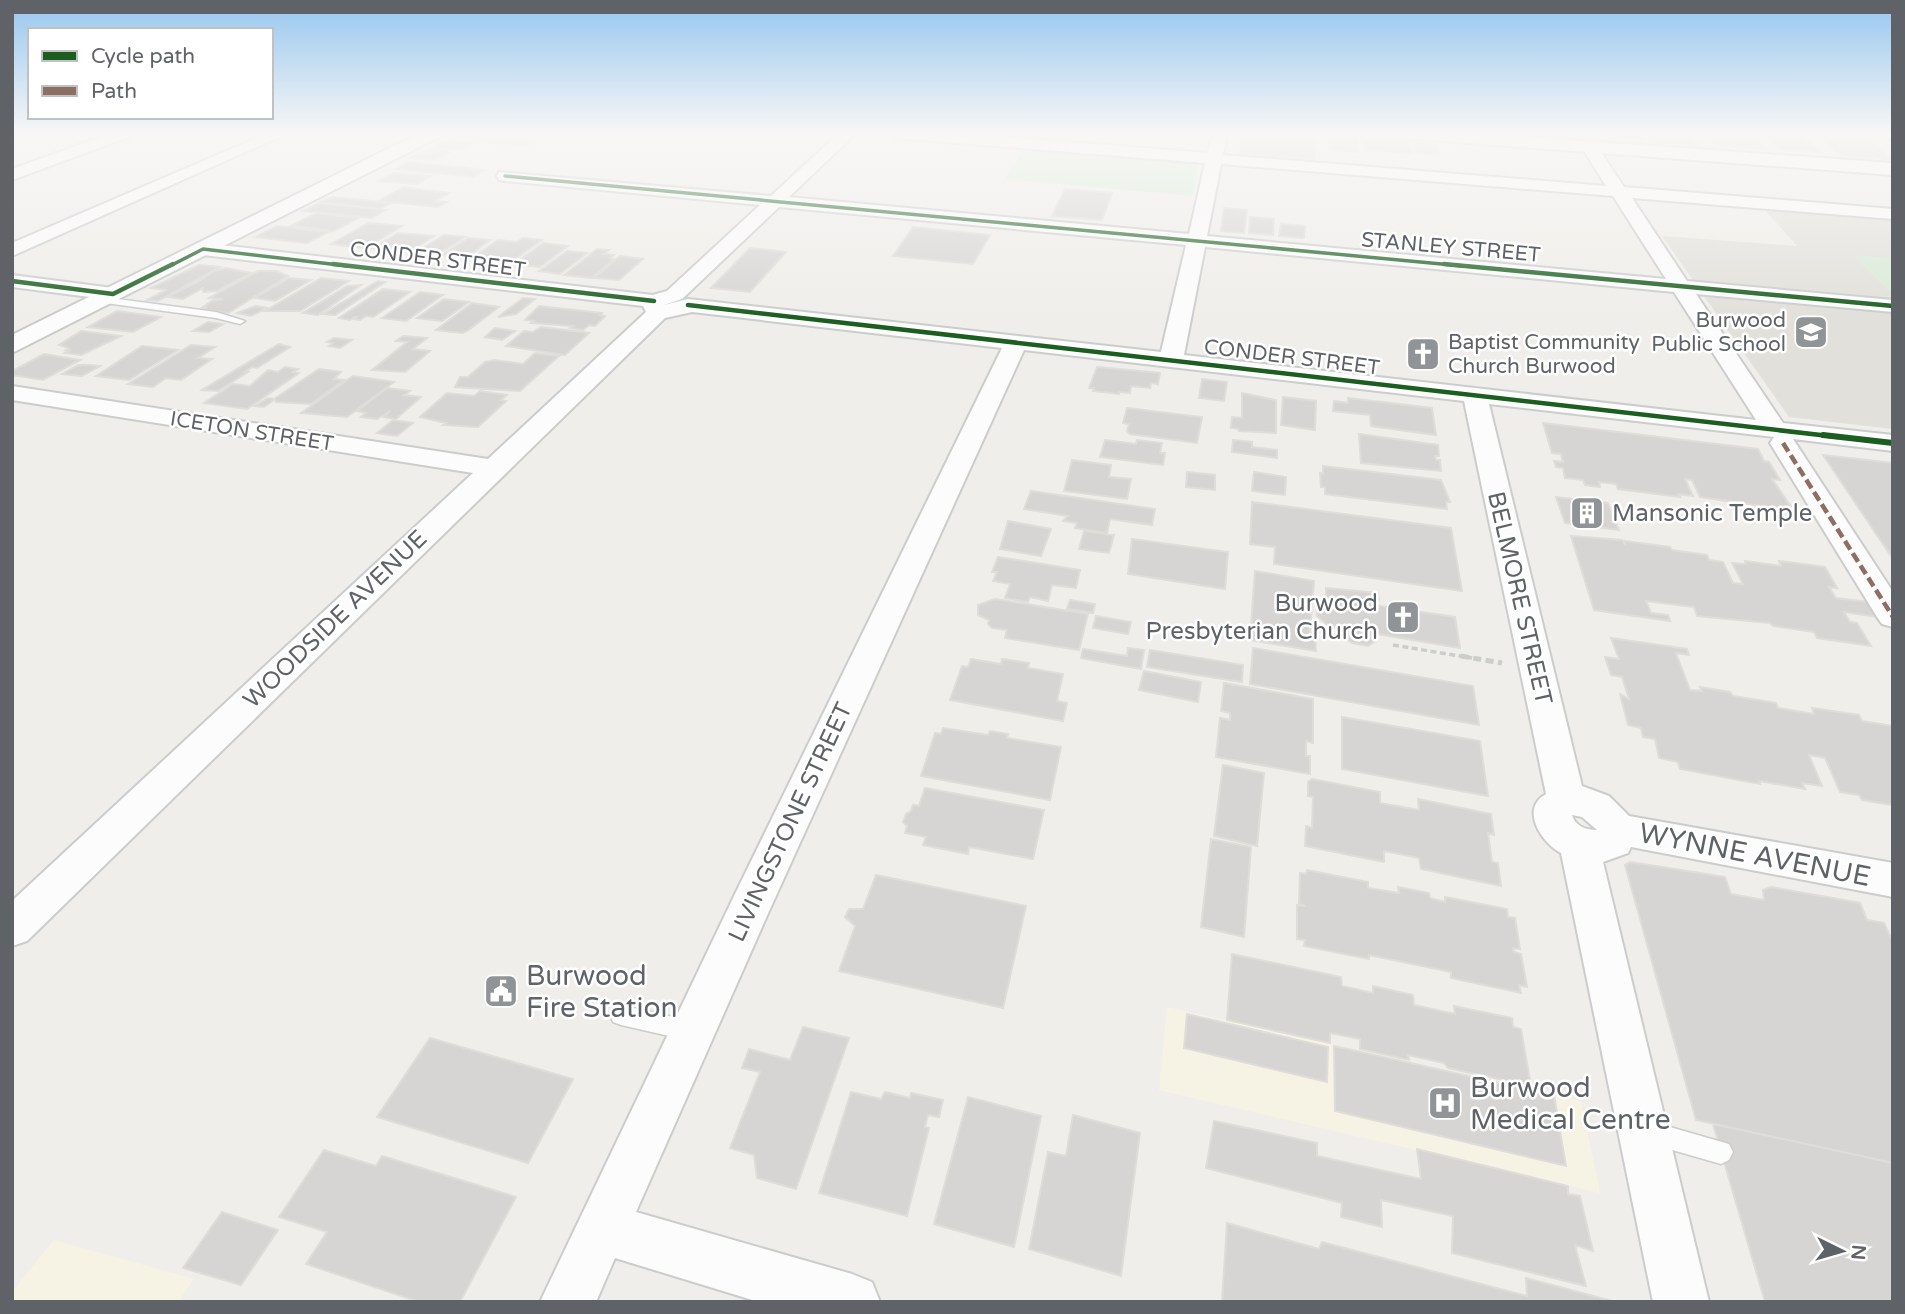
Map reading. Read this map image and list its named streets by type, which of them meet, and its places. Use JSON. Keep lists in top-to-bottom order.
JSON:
{
  "streets": {
    "street": [
      "STANLEY STREET",
      "CONDER STREET",
      "ICETON STREET",
      "BELMORE STREET",
      "WOODSIDE AVENUE",
      "LIVINGSTONE STREET",
      "WYNNE AVENUE"
    ]
  },
  "crossings": [
    ["STANLEY STREET", "WOODSIDE AVENUE"],
    ["CONDER STREET", "BELMORE STREET"],
    ["CONDER STREET", "WOODSIDE AVENUE"],
    ["CONDER STREET", "LIVINGSTONE STREET"],
    ["ICETON STREET", "WOODSIDE AVENUE"],
    ["BELMORE STREET", "WYNNE AVENUE"]
  ],
  "places": {
    "school or university": ["Burwood Public School"],
    "church": ["Baptist Community Church Burwood", "Burwood Presbyterian Church"],
    "building": ["Mansonic Temple"],
    "public building": ["Burwood Fire Station"],
    "hospital": ["Burwood Medical Centre"]
  },
  "legend": ["Cycle path", "Path"],
  "north": "right"
}
